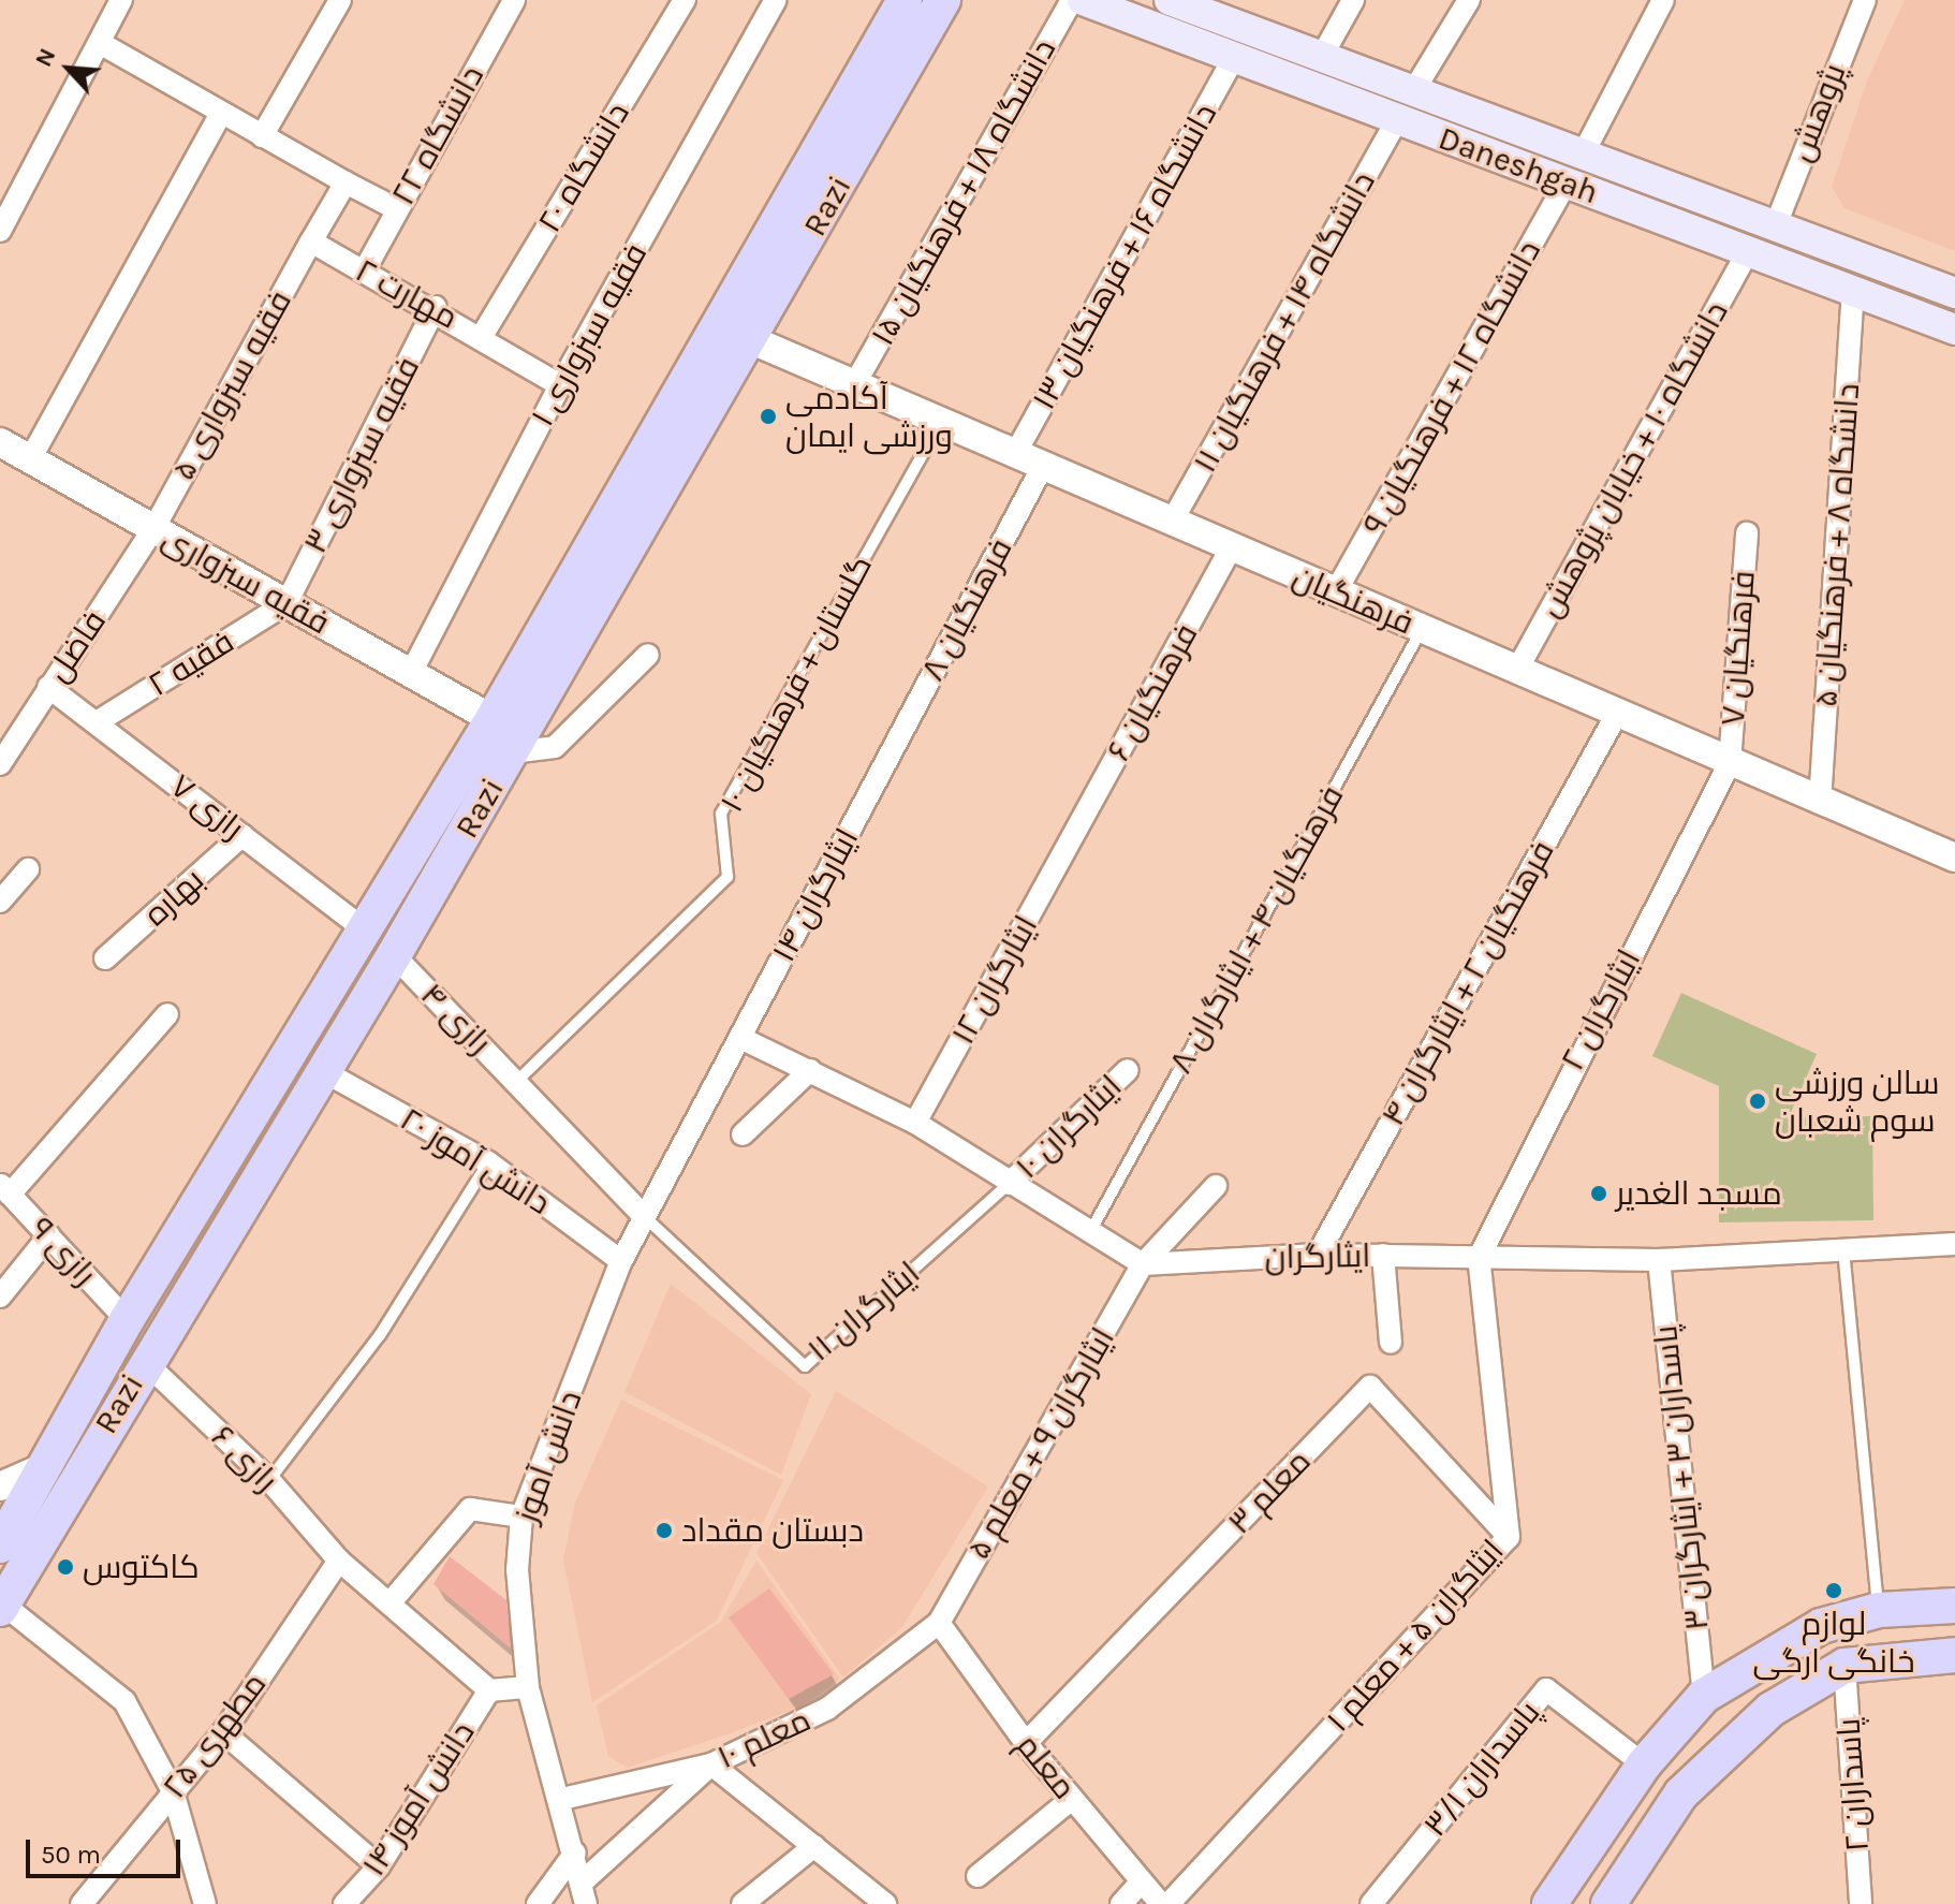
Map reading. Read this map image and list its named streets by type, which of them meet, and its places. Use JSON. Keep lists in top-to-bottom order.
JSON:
{
  "streets": {
    "main road": ["Daneshgah", "Razi"],
    "street": [
      "پژوهش",
      "دانشگاه ۲۲",
      "دانشگاه ۲۰",
      "دانشگاه ۱۸ + فرهنگیان ۱۵",
      "دانشگاه ۱۶ + فرهنگیان ۱۳",
      "مهارت ۲",
      "دانشگاه ۱۴ + فرهنگیان ۱۱",
      "فقیه سبزواری ۱",
      "فقیه سبزواری ۵",
      "دانشگاه ۱۲ + فرهنگیان ۹",
      "فقیه سبزواری ۳",
      "دانشگاه ۱۰ + خیابان پژوهش",
      "دانشگاه ۸ + فرهنگیان ۵",
      "فقیه سبزواری",
      "فرهنگیان",
      "فرهنگیان ۸",
      "فاضل",
      "فرهنگیان ۷",
      "فقیه ۲",
      "فرهنگیان ۶",
      "رازی ۷",
      "ایثارگران ۱۴",
      "بهاره",
      "ایثارگران ۱۲",
      "فرهنگیان ۲ + ایثارگران ۴",
      "ایثارگران ۲",
      "رازی ۴",
      "ایثارگران ۱۰",
      "دانش آموز ۲۰",
      "رازی ۹",
      "ایثارگران",
      "ایثارگران ۹ + معلم ۵",
      "دانش آموز",
      "رازی ۶",
      "پاسداران ۳ + ایثارگران ۳",
      "معلم ۳",
      "ایثاگران ۵ + معلم ۱",
      "مطهری ۲۵",
      "معلم ۱۰",
      "معلم",
      "پاسداران ۳/۱",
      "پاسداران ۲",
      "دانش آموز ۱۴"
    ],
    "lane": ["گلستان + فرهنگیان ۱۰", "فرهنگیان ۴ + ایثارگران ۸", "ایثارگران ۱۱"]
  },
  "crossings": [
    ["پژوهش", "Daneshgah"],
    ["دانشگاه ۲۲", "مهارت ۲"],
    ["Daneshgah", "دانشگاه ۱۶ + فرهنگیان ۱۳"],
    ["Daneshgah", "دانشگاه ۱۴ + فرهنگیان ۱۱"],
    ["Daneshgah", "دانشگاه ۱۲ + فرهنگیان ۹"],
    ["Daneshgah", "دانشگاه ۱۰ + خیابان پژوهش"],
    ["Daneshgah", "دانشگاه ۸ + فرهنگیان ۵"],
    ["دانشگاه ۲۰", "مهارت ۲"],
    ["دانشگاه ۱۸ + فرهنگیان ۱۵", "فرهنگیان"],
    ["Razi", "فقیه سبزواری"],
    ["Razi", "فرهنگیان"],
    ["Razi", "رازی ۷"],
    ["Razi", "رازی ۴"],
    ["Razi", "دانش آموز ۲۰"],
    ["Razi", "رازی ۹"],
    ["Razi", "رازی ۶"],
    ["دانشگاه ۱۶ + فرهنگیان ۱۳", "فرهنگیان"],
    ["مهارت ۲", "فقیه سبزواری ۱"],
    ["مهارت ۲", "فقیه سبزواری ۵"],
    ["مهارت ۲", "فقیه سبزواری ۳"],
    ["دانشگاه ۱۴ + فرهنگیان ۱۱", "فرهنگیان"],
    ["فقیه سبزواری ۱", "فقیه سبزواری"],
    ["فقیه سبزواری ۵", "فقیه سبزواری"],
    ["فقیه سبزواری ۵", "فاضل"],
    ["دانشگاه ۱۲ + فرهنگیان ۹", "فرهنگیان"],
    ["فقیه سبزواری ۳", "فقیه سبزواری"],
    ["فقیه سبزواری ۳", "فقیه ۲"],
    ["دانشگاه ۱۰ + خیابان پژوهش", "فرهنگیان"],
    ["دانشگاه ۸ + فرهنگیان ۵", "فرهنگیان"],
    ["فقیه سبزواری", "فاضل"],
    ["فقیه سبزواری", "فقیه ۲"],
    ["فرهنگیان", "فرهنگیان ۸"],
    ["فرهنگیان", "فرهنگیان ۷"],
    ["فرهنگیان", "گلستان + فرهنگیان ۱۰"],
    ["فرهنگیان", "فرهنگیان ۶"],
    ["فرهنگیان", "فرهنگیان ۴ + ایثارگران ۸"],
    ["فرهنگیان", "فرهنگیان ۲ + ایثارگران ۴"],
    ["فرهنگیان", "ایثارگران ۲"],
    ["فرهنگیان ۸", "ایثارگران ۱۴"],
    ["فاضل", "رازی ۷"],
    ["فرهنگیان ۷", "ایثارگران ۲"],
    ["فقیه ۲", "رازی ۷"],
    ["گلستان + فرهنگیان ۱۰", "رازی ۴"],
    ["فرهنگیان ۶", "ایثارگران ۱۲"],
    ["رازی ۷", "بهاره"],
    ["ایثارگران ۱۴", "دانش آموز"],
    ["فرهنگیان ۲ + ایثارگران ۴", "ایثارگران"],
    ["ایثارگران ۲", "ایثارگران"],
    ["ایثارگران ۲", "ایثاگران ۵ + معلم ۱"],
    ["رازی ۴", "ایثارگران ۱۱"],
    ["رازی ۴", "دانش آموز"],
    ["ایثارگران ۱۰", "ایثارگران ۱۱"],
    ["دانش آموز ۲۰", "دانش آموز"],
    ["ایثارگران", "ایثارگران ۹ + معلم ۵"],
    ["ایثارگران", "پاسداران ۳ + ایثارگران ۳"],
    ["ایثارگران", "ایثاگران ۵ + معلم ۱"],
    ["ایثارگران ۱۱", "دانش آموز"],
    ["ایثارگران ۹ + معلم ۵", "معلم ۱۰"],
    ["ایثارگران ۹ + معلم ۵", "معلم"],
    ["دانش آموز", "معلم ۱۰"],
    ["رازی ۶", "مطهری ۲۵"],
    ["رازی ۶", "دانش آموز ۱۴"],
    ["معلم ۳", "ایثاگران ۵ + معلم ۱"],
    ["معلم ۳", "معلم"],
    ["معلم ۱۰", "معلم"]
  ],
  "places": [
    "آکادمی ورزشی ایمان",
    "سالن ورزشی سوم شعبان",
    "مسجد الغدیر",
    "دبستان مقداد",
    "کاکتوس",
    "لوازم خانگی ارگی"
  ],
  "scale_bar": "50 m",
  "north": "top left"
}
